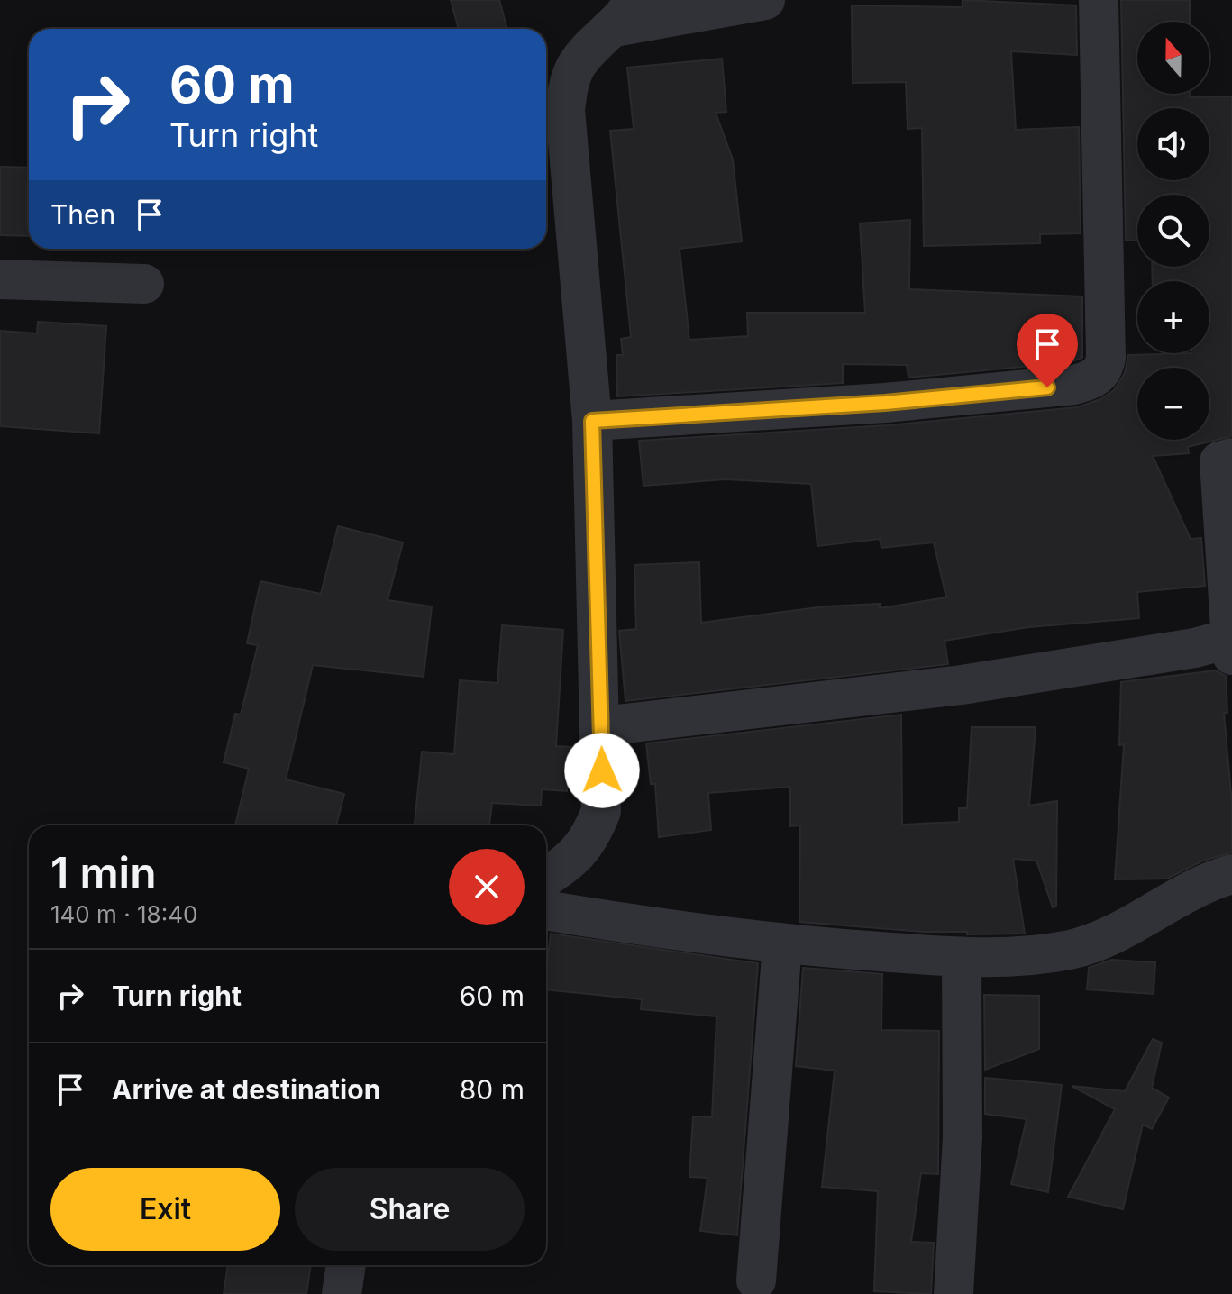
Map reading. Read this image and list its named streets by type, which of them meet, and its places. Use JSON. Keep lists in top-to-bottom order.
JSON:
{
  "north": "top",
  "page": {
    "map_buttons": ["+", "−"],
    "turn": ["60 m", "Turn right"],
    "then": "Then",
    "heading": ["1 min", "140 m · 18:40"],
    "list": [
      {
        "name": "Turn right",
        "value": "60 m"
      },
      {
        "name": "Arrive at destination",
        "value": "80 m"
      }
    ],
    "buttons": ["Exit", "Share"]
  }
}
